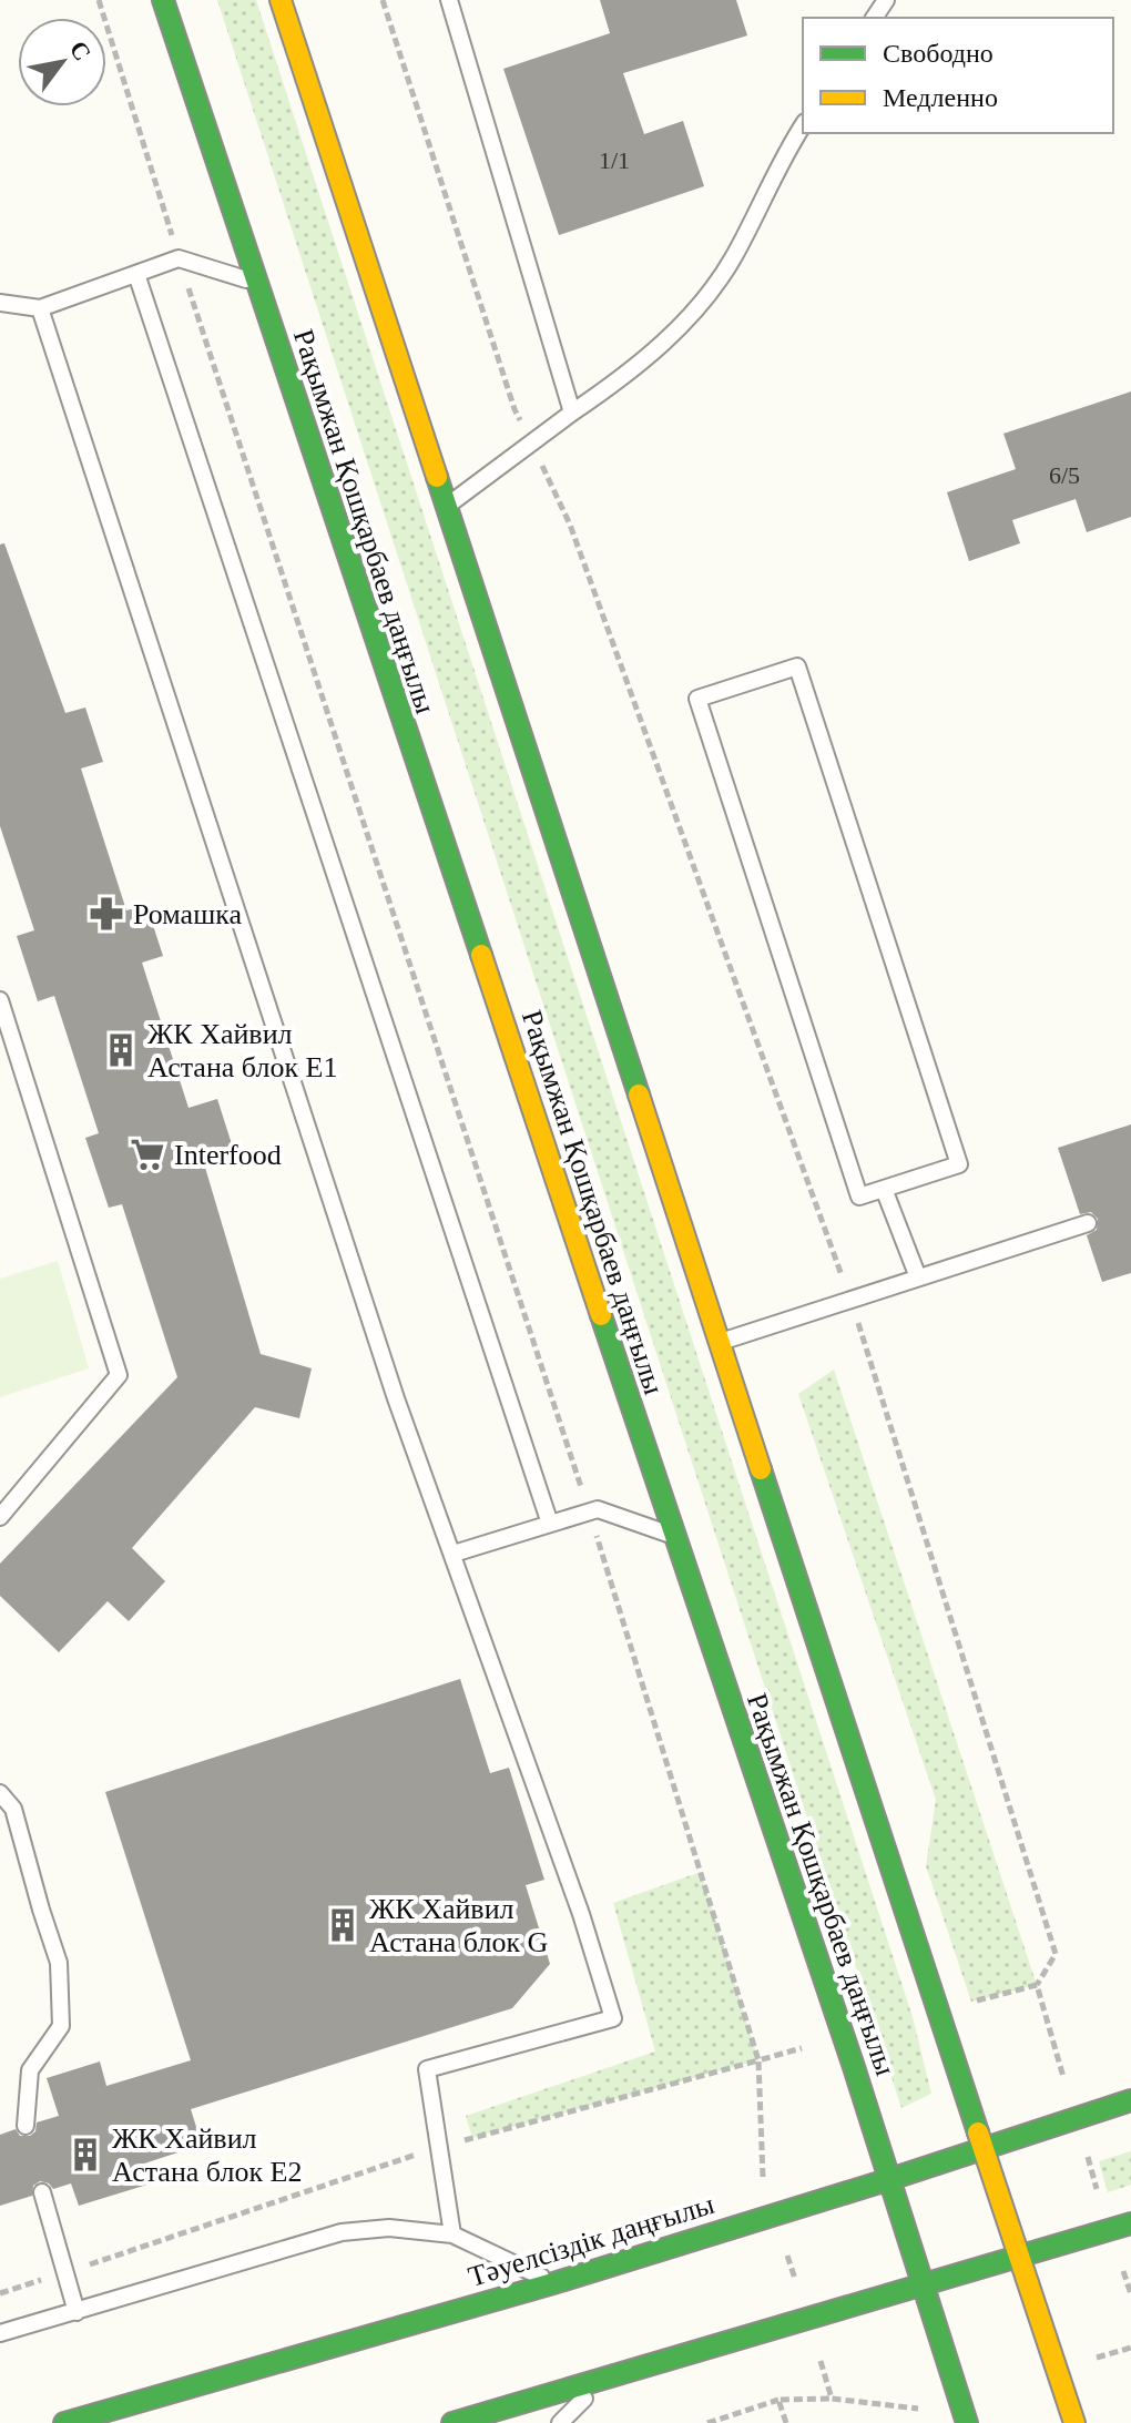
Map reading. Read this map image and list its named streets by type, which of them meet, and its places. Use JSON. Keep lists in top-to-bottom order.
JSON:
{
  "streets": {
    "main road": ["Рақымжан Қошқарбаев даңғылы", "Тәуелсіздік даңғылы"]
  },
  "crossings": [
    ["Рақымжан Қошқарбаев даңғылы", "Тәуелсіздік даңғылы"]
  ],
  "places": {
    "pharmacy": ["Ромашка"],
    "building": ["ЖК Хайвил Астана блок E1", "ЖК Хайвил Астана блок G", "ЖК Хайвил Астана блок E2"],
    "supermarket": ["Interfood"]
  },
  "house_numbers": ["1/1", "6/5"],
  "legend": ["Свободно", "Медленно"],
  "north": "top right"
}
